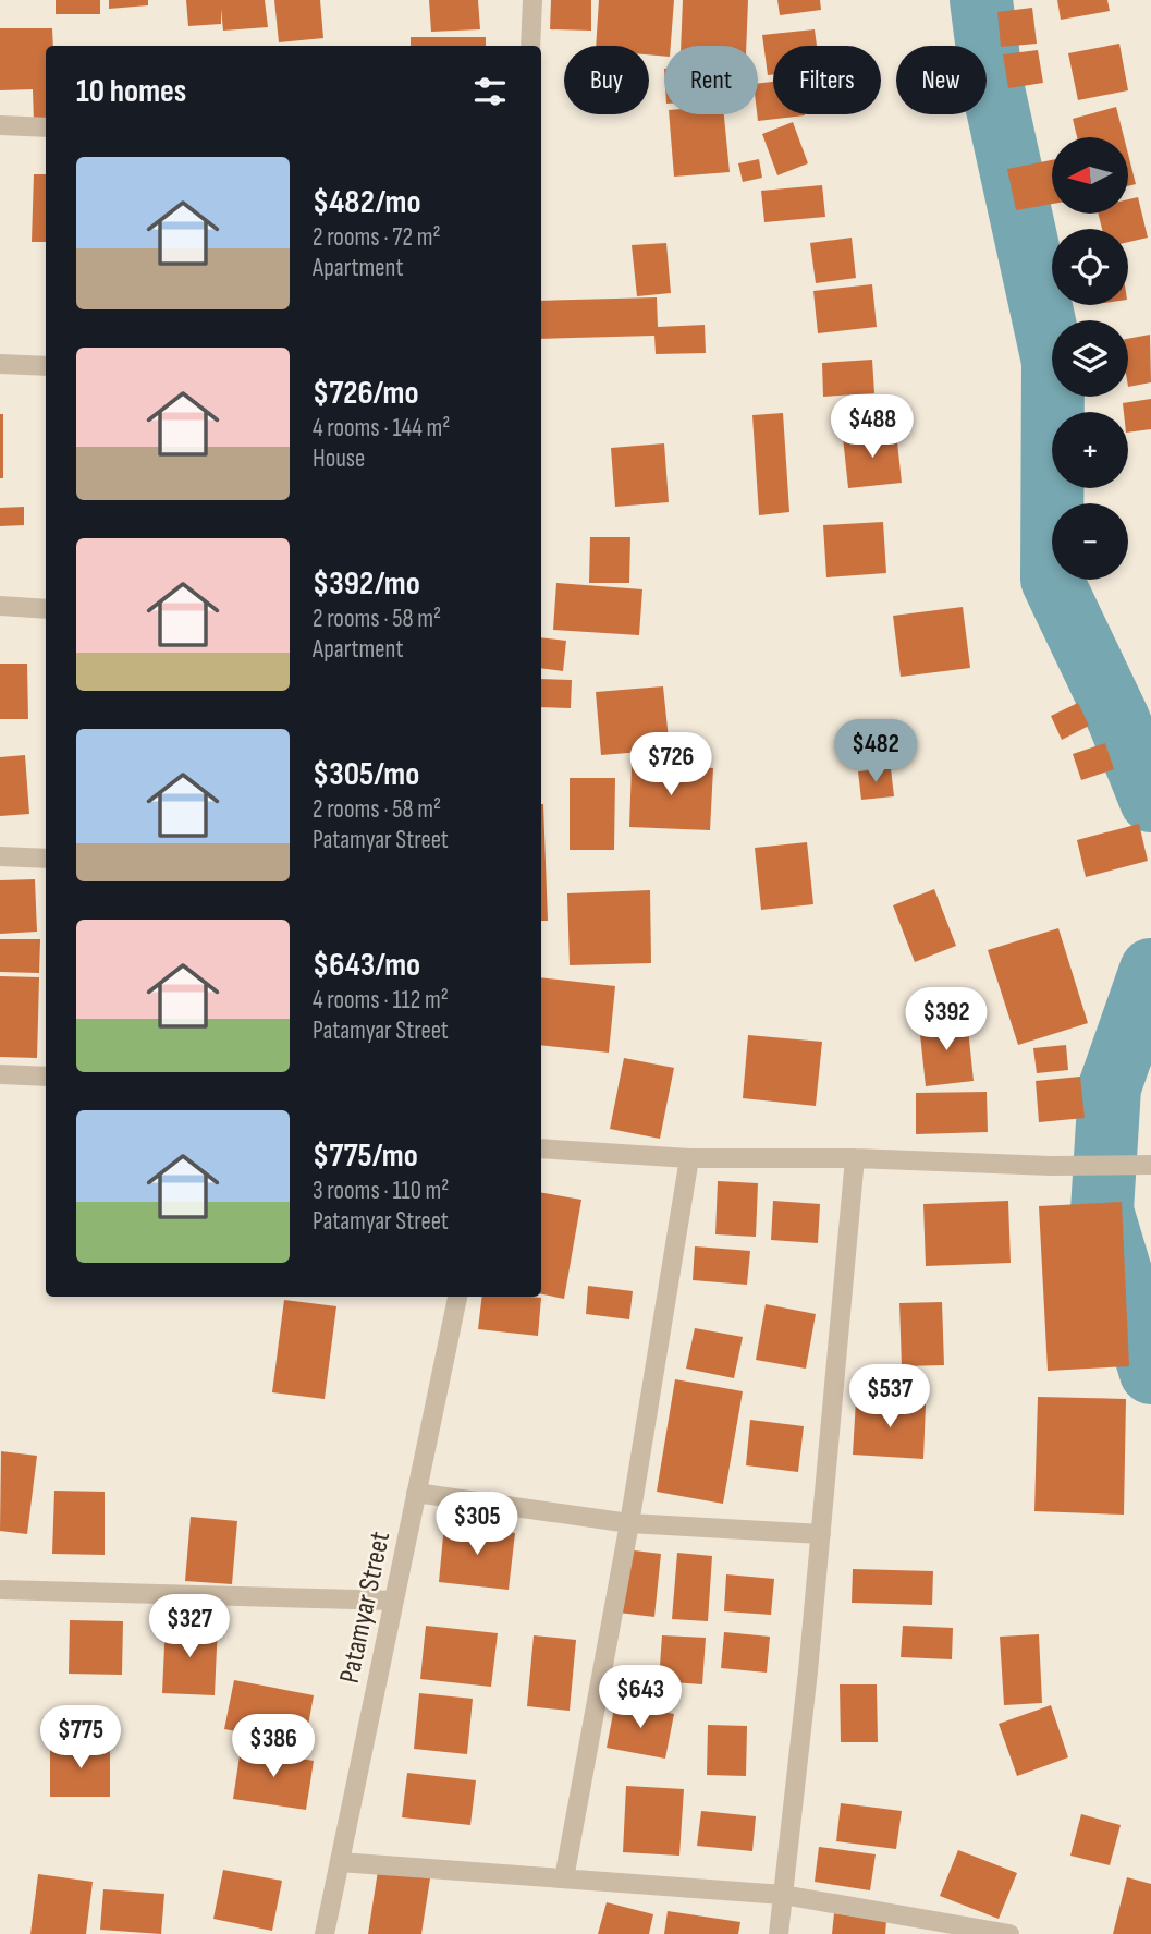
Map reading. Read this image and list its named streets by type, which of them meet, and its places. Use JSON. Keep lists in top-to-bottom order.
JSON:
{
  "streets": {
    "street": ["Patamyar Street"]
  },
  "north": "left",
  "page": {
    "chip": [
      "Buy",
      "Rent",
      "Filters",
      "New"
    ],
    "heading": "10 homes",
    "map_buttons": ["+", "−"],
    "list": [
      {
        "name": "$482/mo",
        "note": "2 rooms · 72 m² · Apartment"
      },
      {
        "name": "$726/mo",
        "note": "4 rooms · 144 m² · House"
      },
      {
        "name": "$392/mo",
        "note": "2 rooms · 58 m² · Apartment"
      },
      {
        "name": "$305/mo",
        "note": "2 rooms · 58 m² · Patamyar Street"
      },
      {
        "name": "$643/mo",
        "note": "4 rooms · 112 m² · Patamyar Street"
      },
      {
        "name": "$775/mo",
        "note": "3 rooms · 110 m² · Patamyar Street"
      }
    ],
    "price": [
      "$488",
      "$482",
      "$726",
      "$392",
      "$537",
      "$305",
      "$327",
      "$643",
      "$775",
      "$386"
    ]
  }
}
